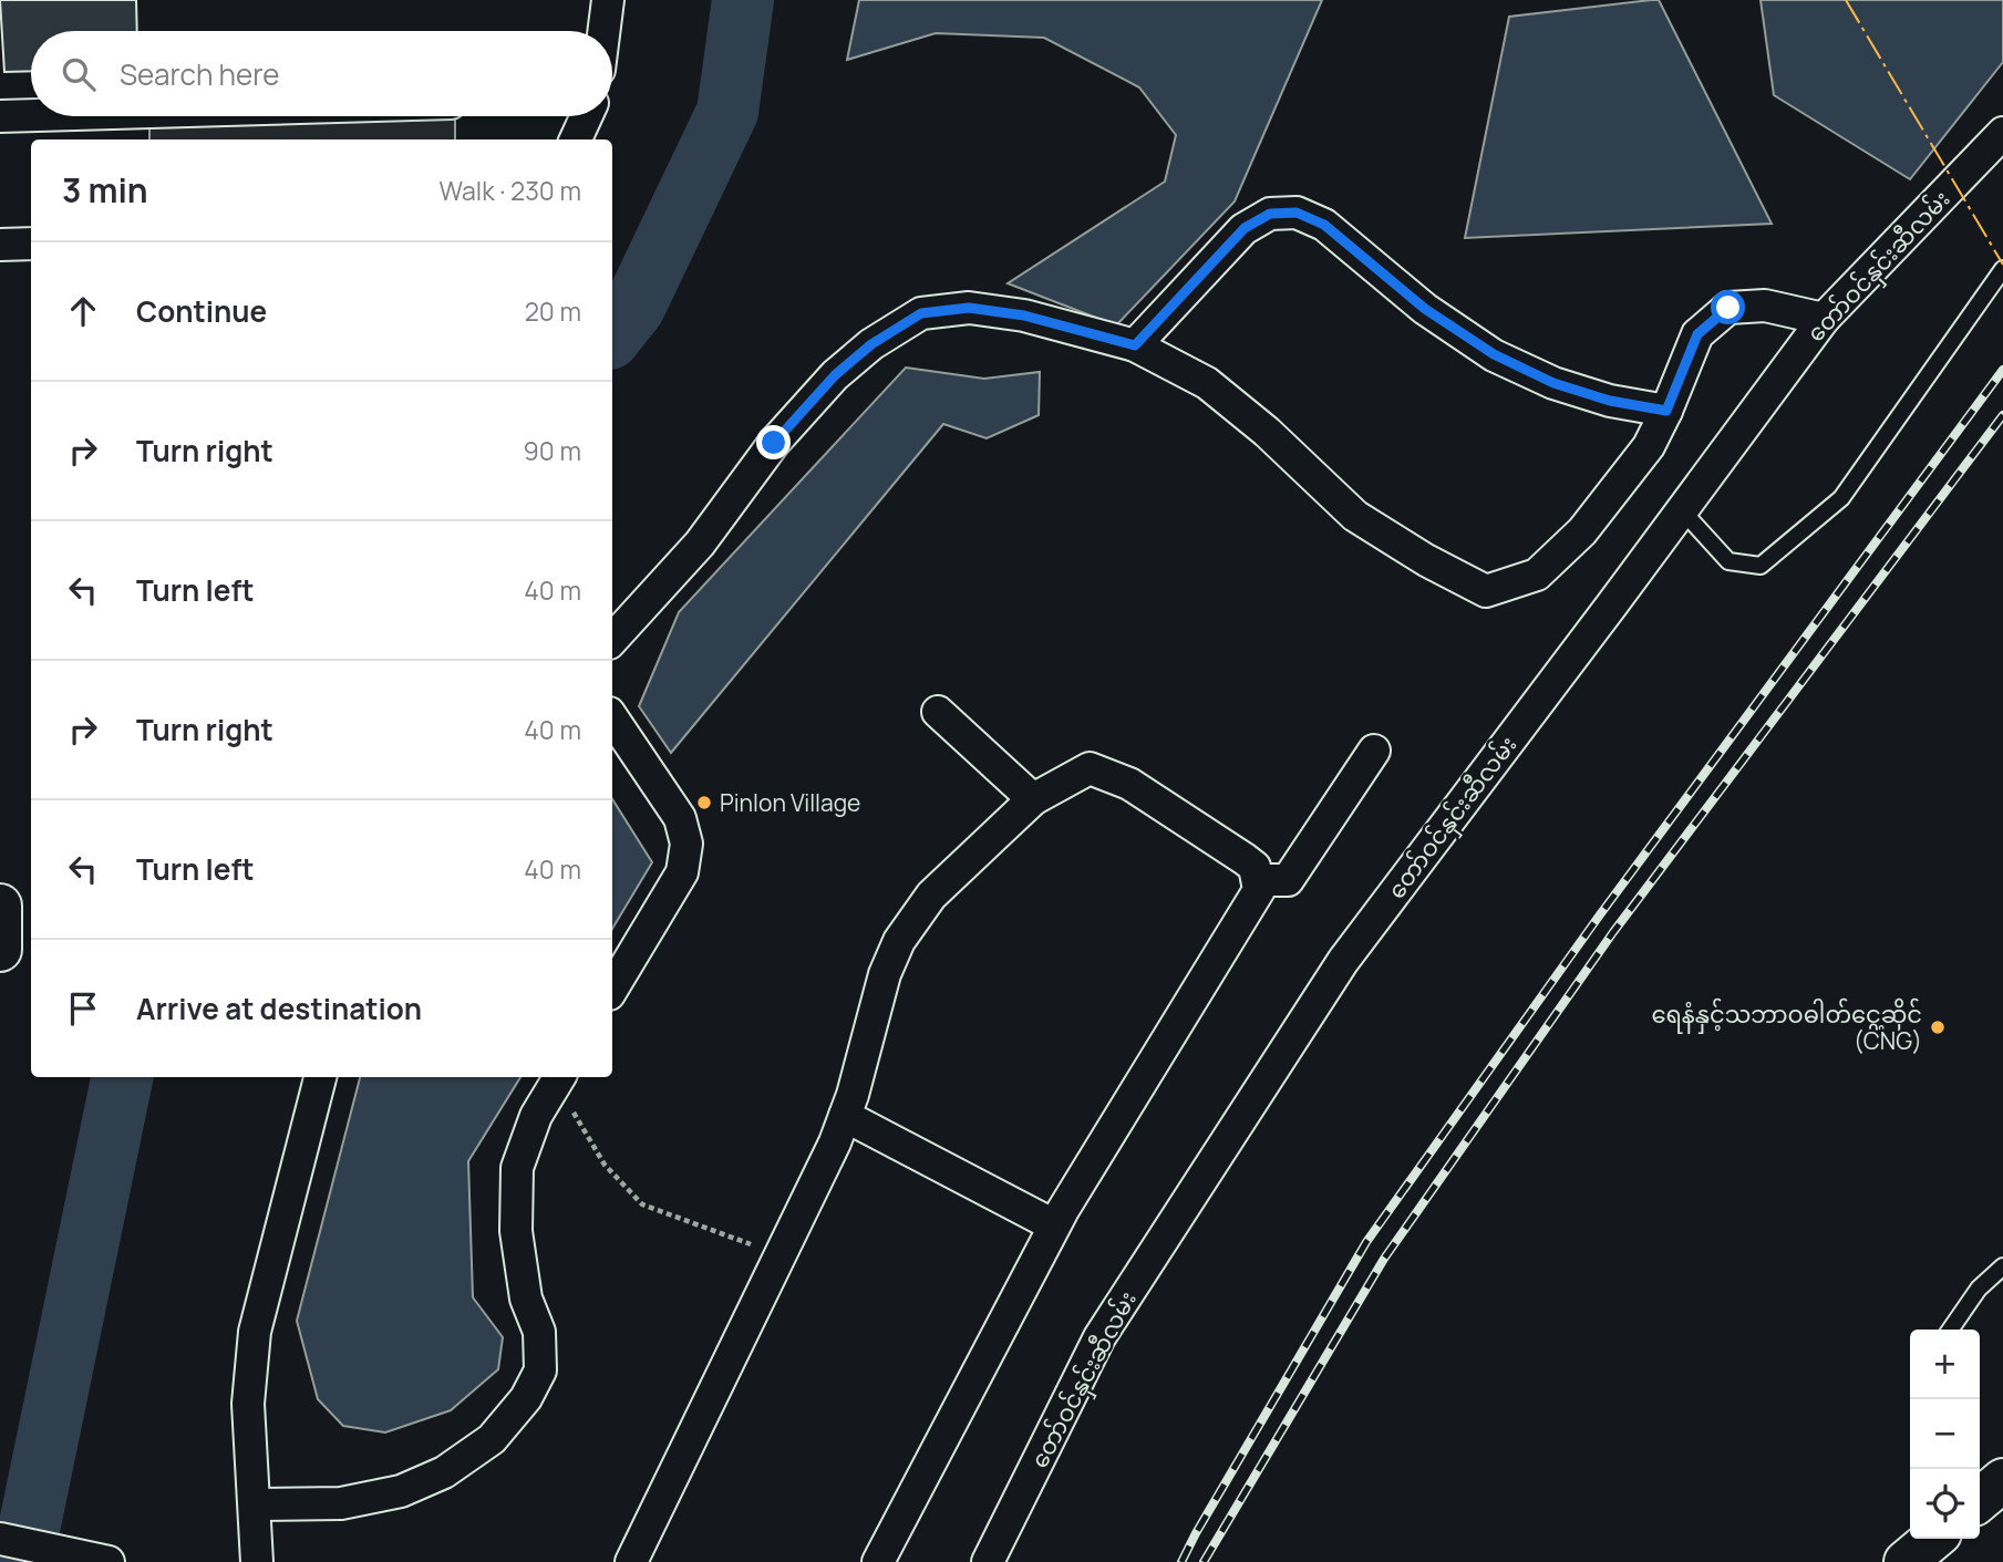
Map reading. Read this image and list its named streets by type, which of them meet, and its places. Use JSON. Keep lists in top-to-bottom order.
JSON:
{
  "streets": {
    "street": ["တော်ဝင်နှင်းဆီလမ်း"]
  },
  "places": ["Pinlon Village", "ရေနံနှင့်သဘာဝဓါတ်ငွေ့ဆိုင် (CNG)"],
  "page": {
    "search": "Search here",
    "heading": ["3 min", "Walk · 230 m"],
    "list": [
      ["Continue", "20 m"],
      ["Turn right", "90 m"],
      ["Turn left", "40 m"],
      ["Turn right", "40 m"],
      ["Turn left", "40 m"],
      "Arrive at destination"
    ],
    "map_buttons": ["+", "−"]
  }
}
